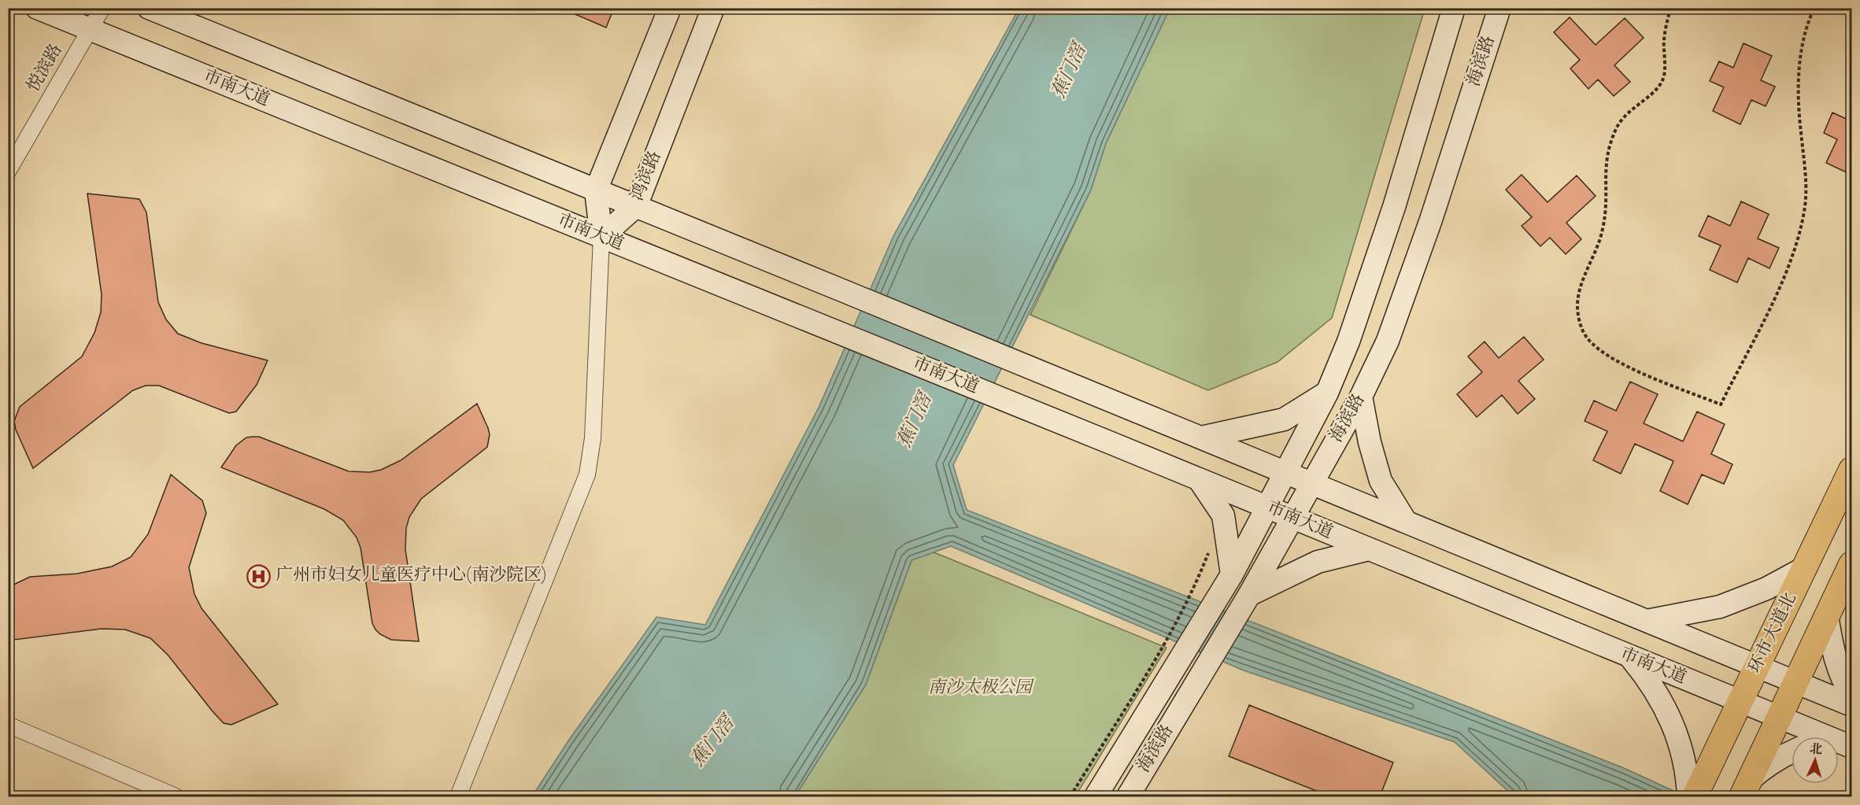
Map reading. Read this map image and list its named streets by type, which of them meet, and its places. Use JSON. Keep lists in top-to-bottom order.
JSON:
{
  "streets": {
    "main road": [
      "海滨路",
      "市南大道",
      "鸿滨路",
      "环市大道北"
    ],
    "street": ["悦滨路"]
  },
  "crossings": [
    ["海滨路", "市南大道"],
    ["悦滨路", "市南大道"],
    ["市南大道", "鸿滨路"],
    ["市南大道", "环市大道北"]
  ],
  "water": ["蕉门滘"],
  "parks": ["南沙太极公园"],
  "places": {
    "hospital": ["广州市妇女儿童医疗中心(南沙院区)"]
  },
  "north": "top"
}
